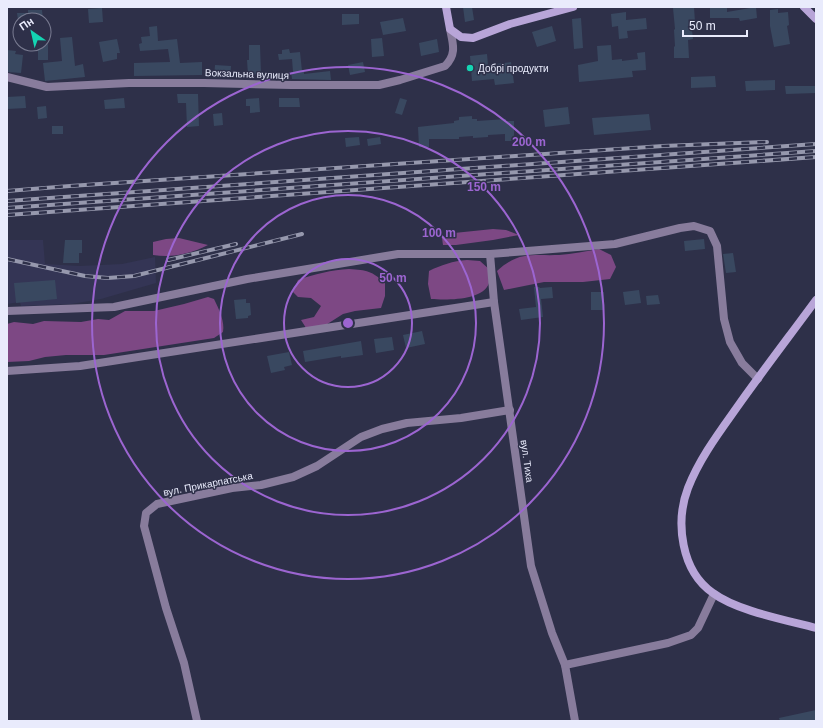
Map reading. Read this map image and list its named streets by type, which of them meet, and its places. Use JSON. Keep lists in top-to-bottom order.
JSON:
{
  "streets": {
    "street": ["Вокзальна вулиця", "вул. Тиха", "вул. Прикарпатська"]
  },
  "crossings": [
    ["вул. Тиха", "вул. Прикарпатська"]
  ],
  "places": ["Добрі продукти"],
  "scale_bar": "50 m",
  "north": "top left",
  "rings": [
    "200 m",
    "150 m",
    "100 m",
    "50 m"
  ]
}
